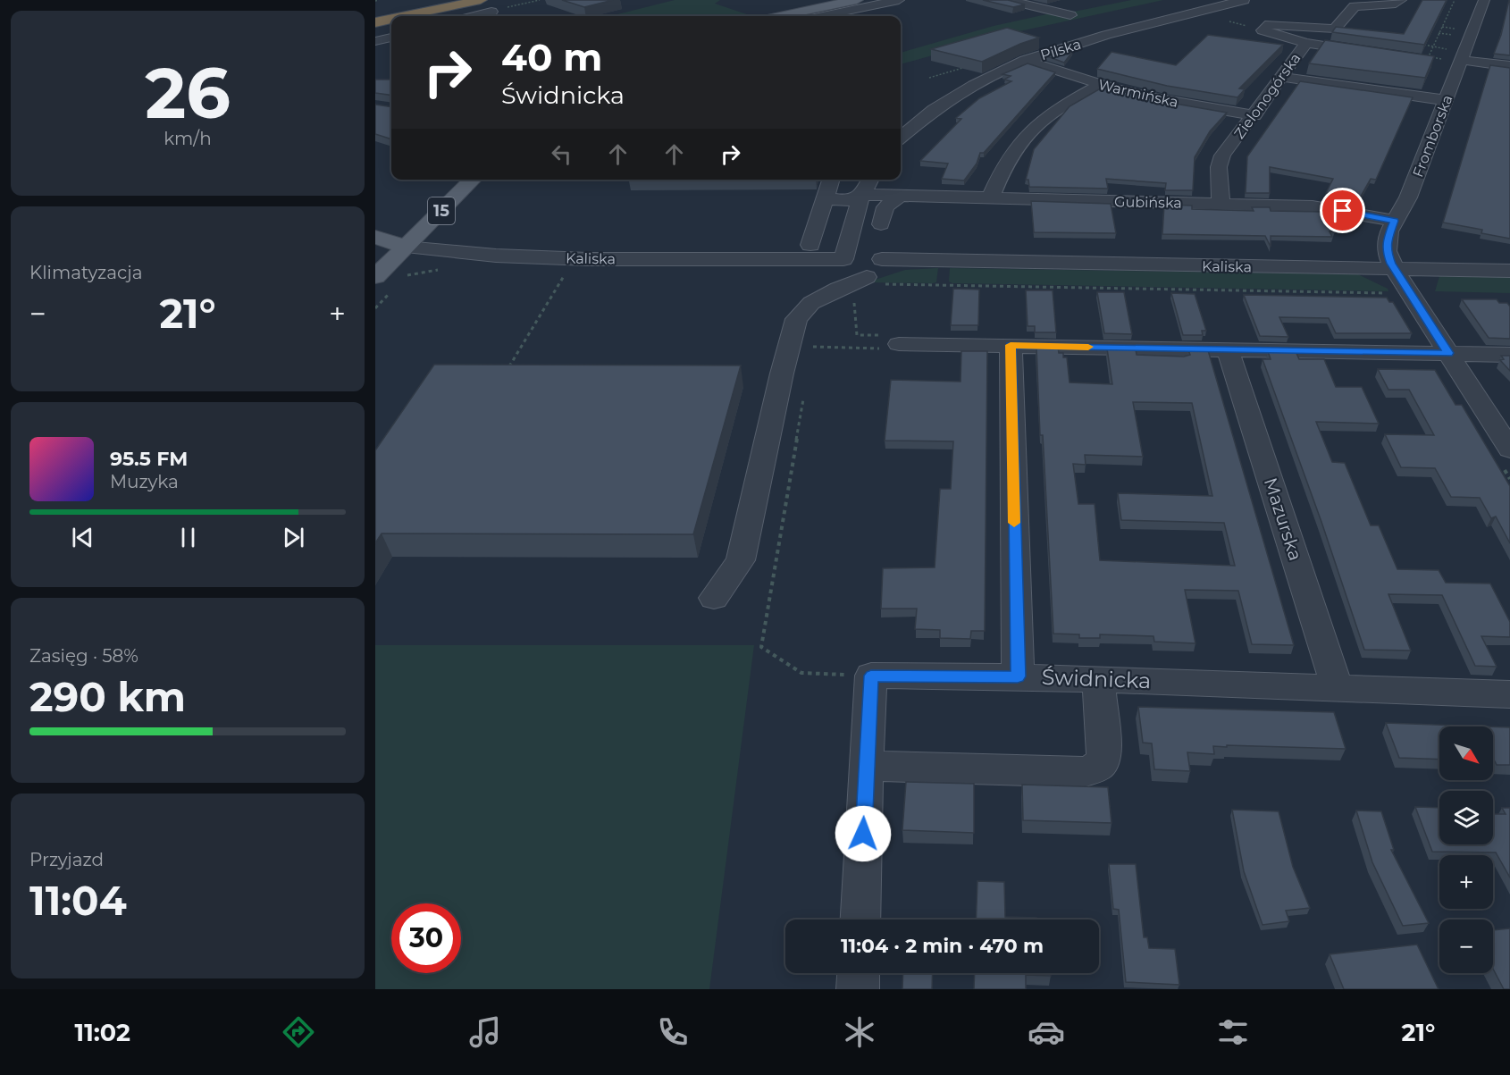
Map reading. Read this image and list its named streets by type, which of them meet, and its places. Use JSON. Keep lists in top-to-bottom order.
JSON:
{
  "streets": {
    "main road": ["15"],
    "street": [
      "Pilska",
      "Warmińska",
      "Zielonogórska",
      "Fromborska",
      "Gubińska",
      "Kaliska",
      "Mazurska",
      "Świdnicka"
    ]
  },
  "crossings": [
    ["Pilska", "Warmińska"],
    ["Warmińska", "Zielonogórska"],
    ["Zielonogórska", "Gubińska"],
    ["Fromborska", "Gubińska"],
    ["Fromborska", "Kaliska"],
    ["15", "Kaliska"],
    ["Mazurska", "Świdnicka"]
  ],
  "north": "bottom right",
  "page": {
    "tile": [
      ["26", "km/h"],
      "Klimatyzacja",
      ["Zasięg · 58%", "290 km"],
      ["Przyjazd", "11:04"]
    ],
    "turn": ["40 m", "Świdnicka"],
    "heat": ["−", "21°", "+"],
    "song": ["95.5 FM", "Muzyka"],
    "map_buttons": ["+", "−"],
    "limit": "30",
    "trip": "11:04 · 2 min · 470 m",
    "tabs": ["11:02", "21°"]
  }
}
